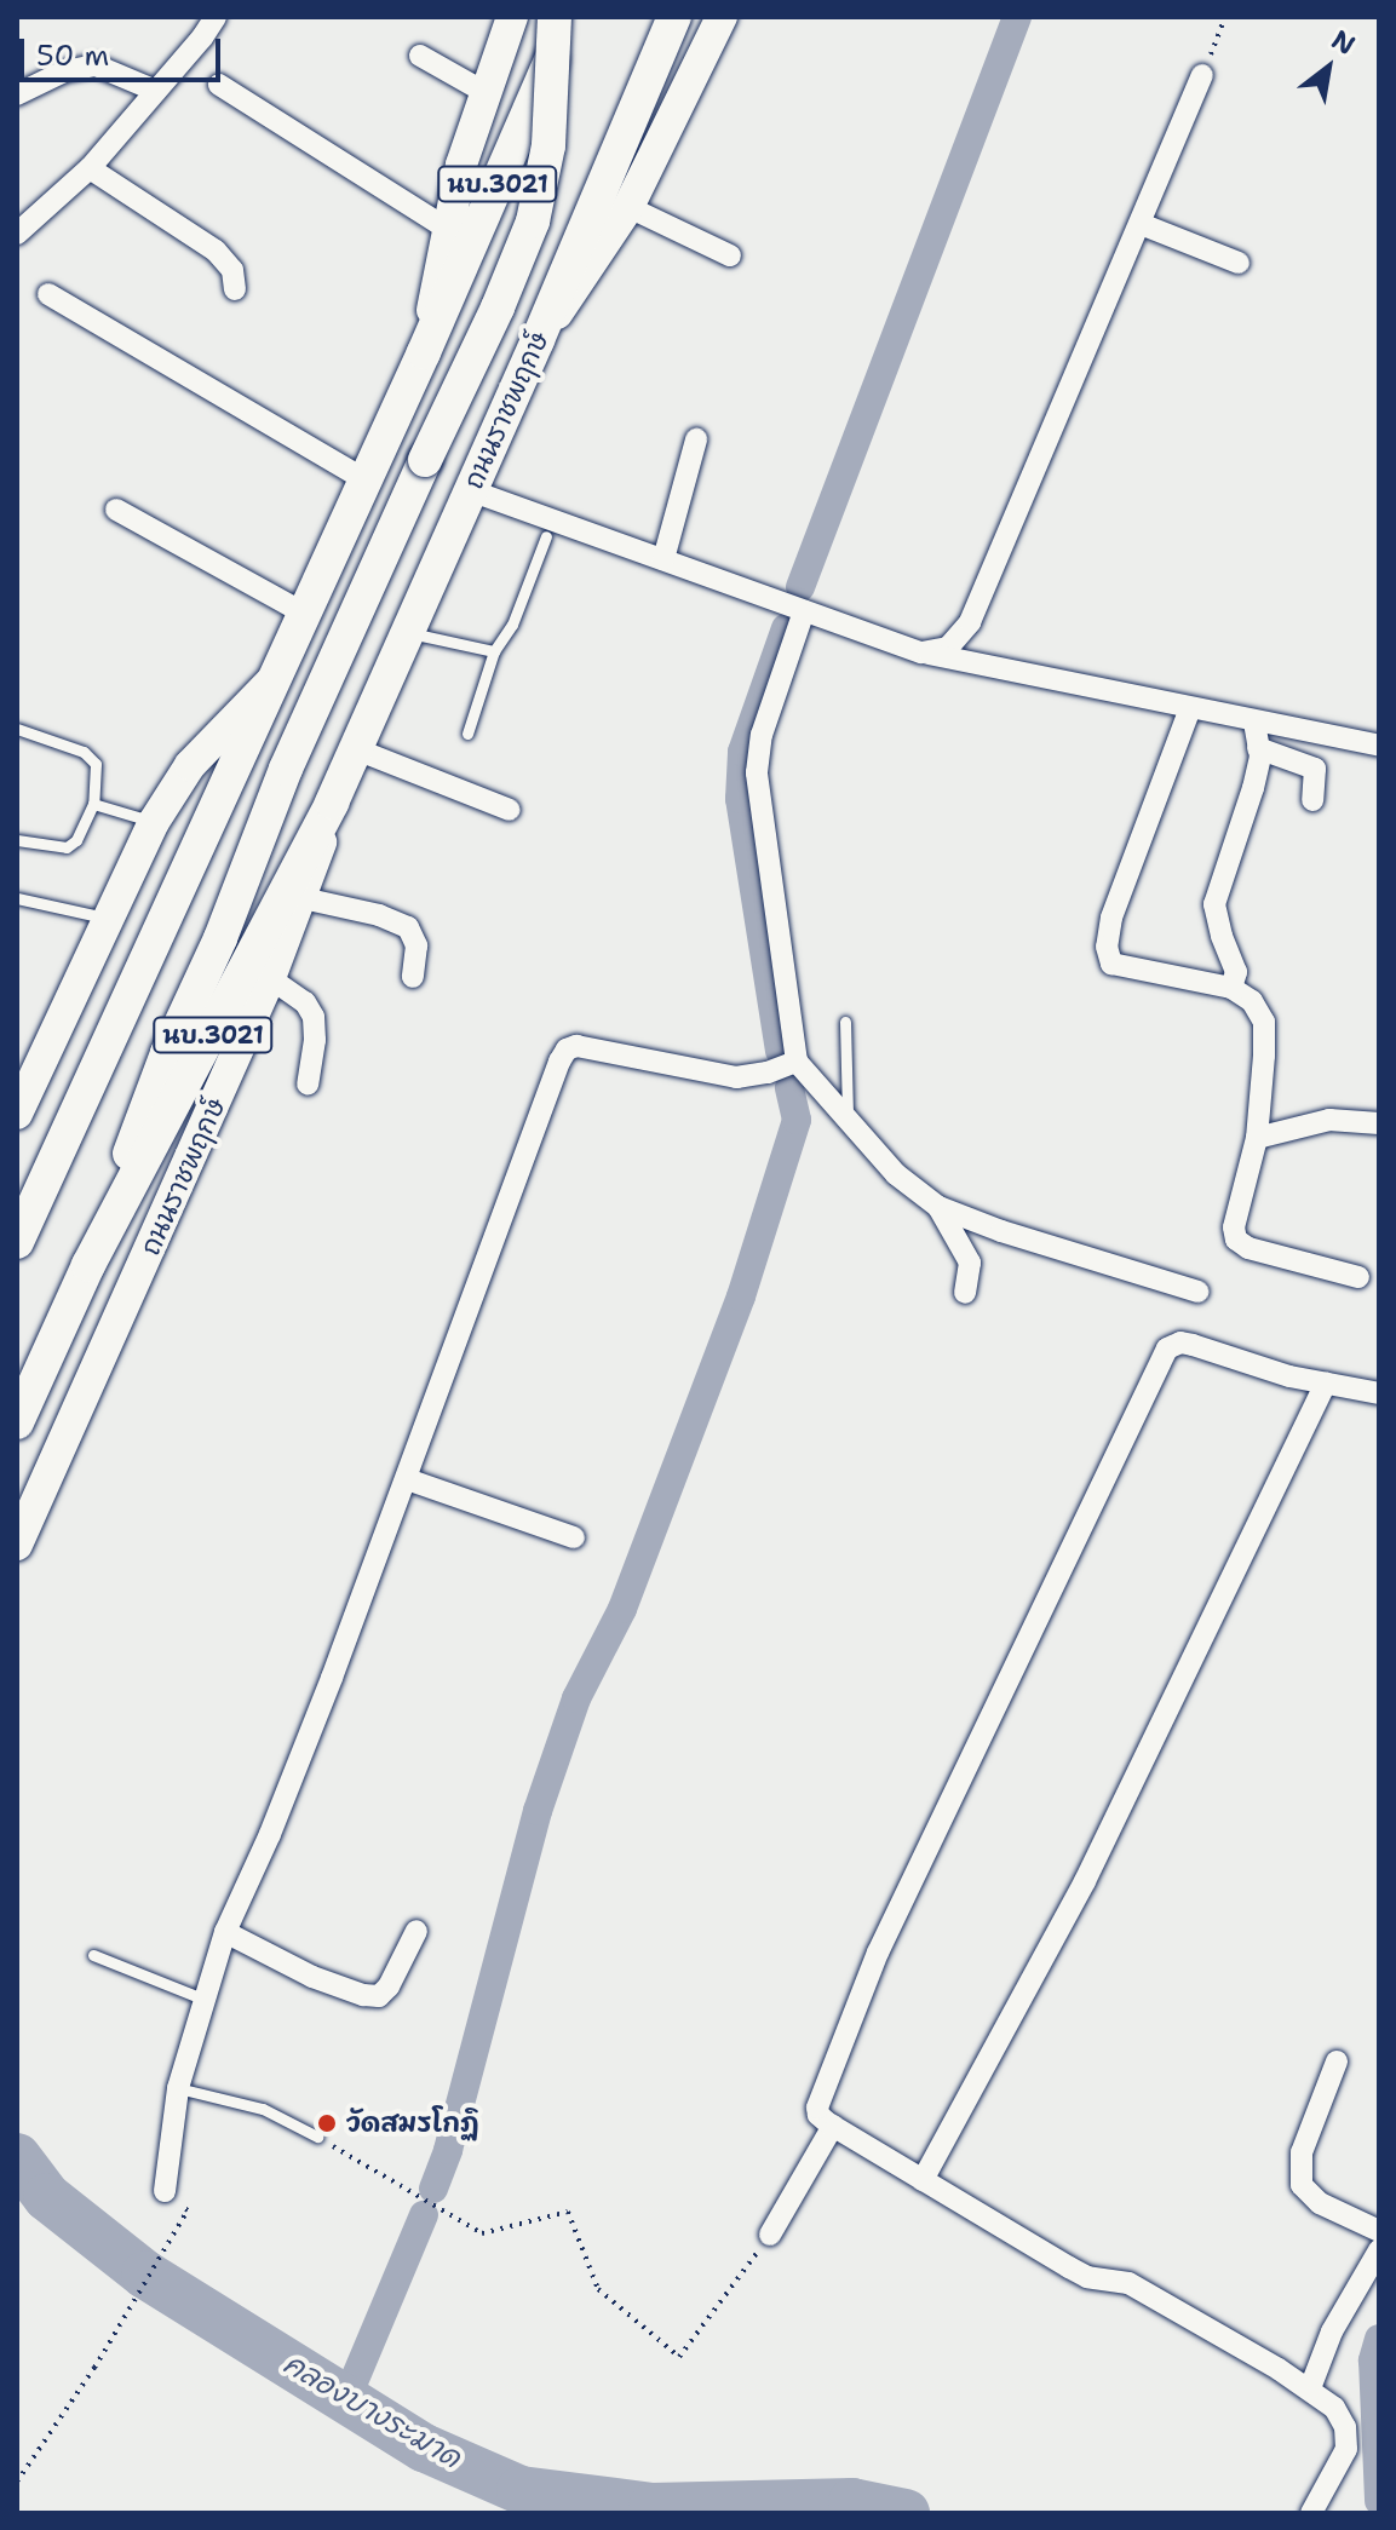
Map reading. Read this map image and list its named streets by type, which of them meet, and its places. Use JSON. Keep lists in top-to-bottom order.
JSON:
{
  "streets": {
    "main road": ["นบ.3021", "ถนนราชพฤกษ์"]
  },
  "water": ["คลองบางระมาด"],
  "places": ["วัดสมรโกฏิ"],
  "scale_bar": "50 m",
  "north": "top right"
}
